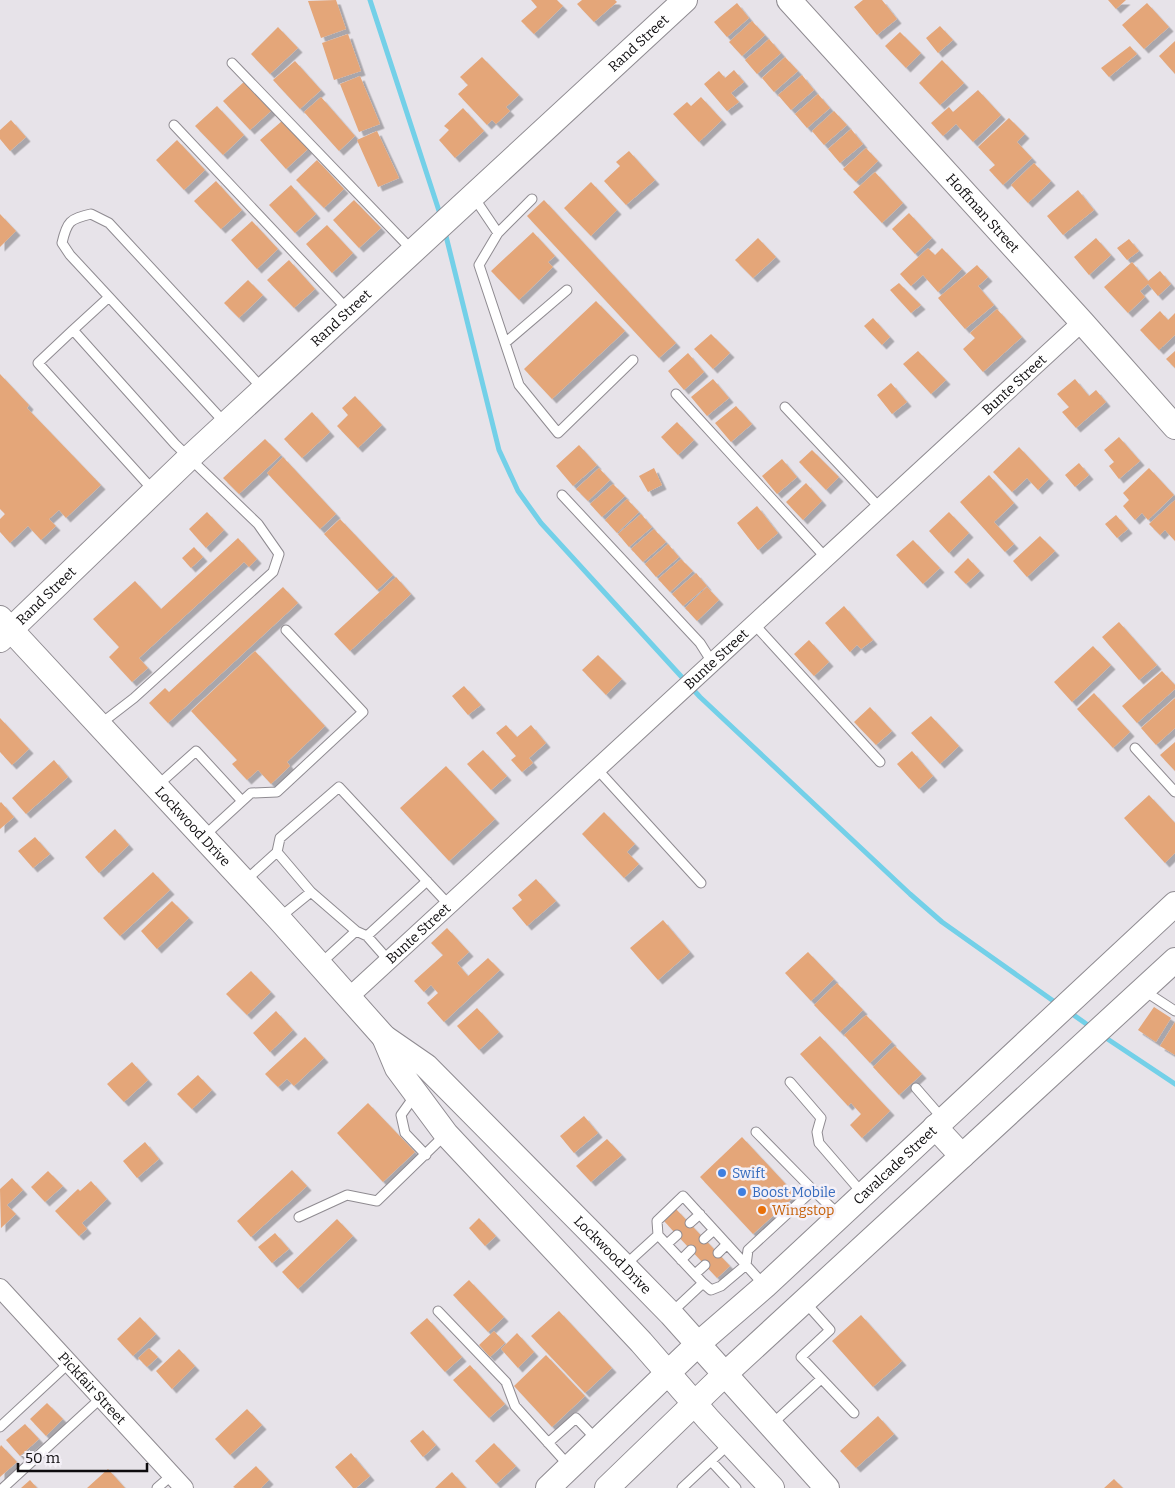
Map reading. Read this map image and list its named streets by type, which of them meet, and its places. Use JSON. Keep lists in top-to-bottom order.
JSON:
{
  "streets": {
    "main road": [
      "Rand Street",
      "Hoffman Street",
      "Lockwood Drive",
      "Cavalcade Street"
    ],
    "street": ["Bunte Street", "Pickfair Street"]
  },
  "crossings": [
    ["Rand Street", "Lockwood Drive"],
    ["Hoffman Street", "Bunte Street"],
    ["Bunte Street", "Lockwood Drive"],
    ["Lockwood Drive", "Cavalcade Street"]
  ],
  "places": ["Swift", "Boost Mobile", "Wingstop"],
  "scale_bar": "50 m"
}
